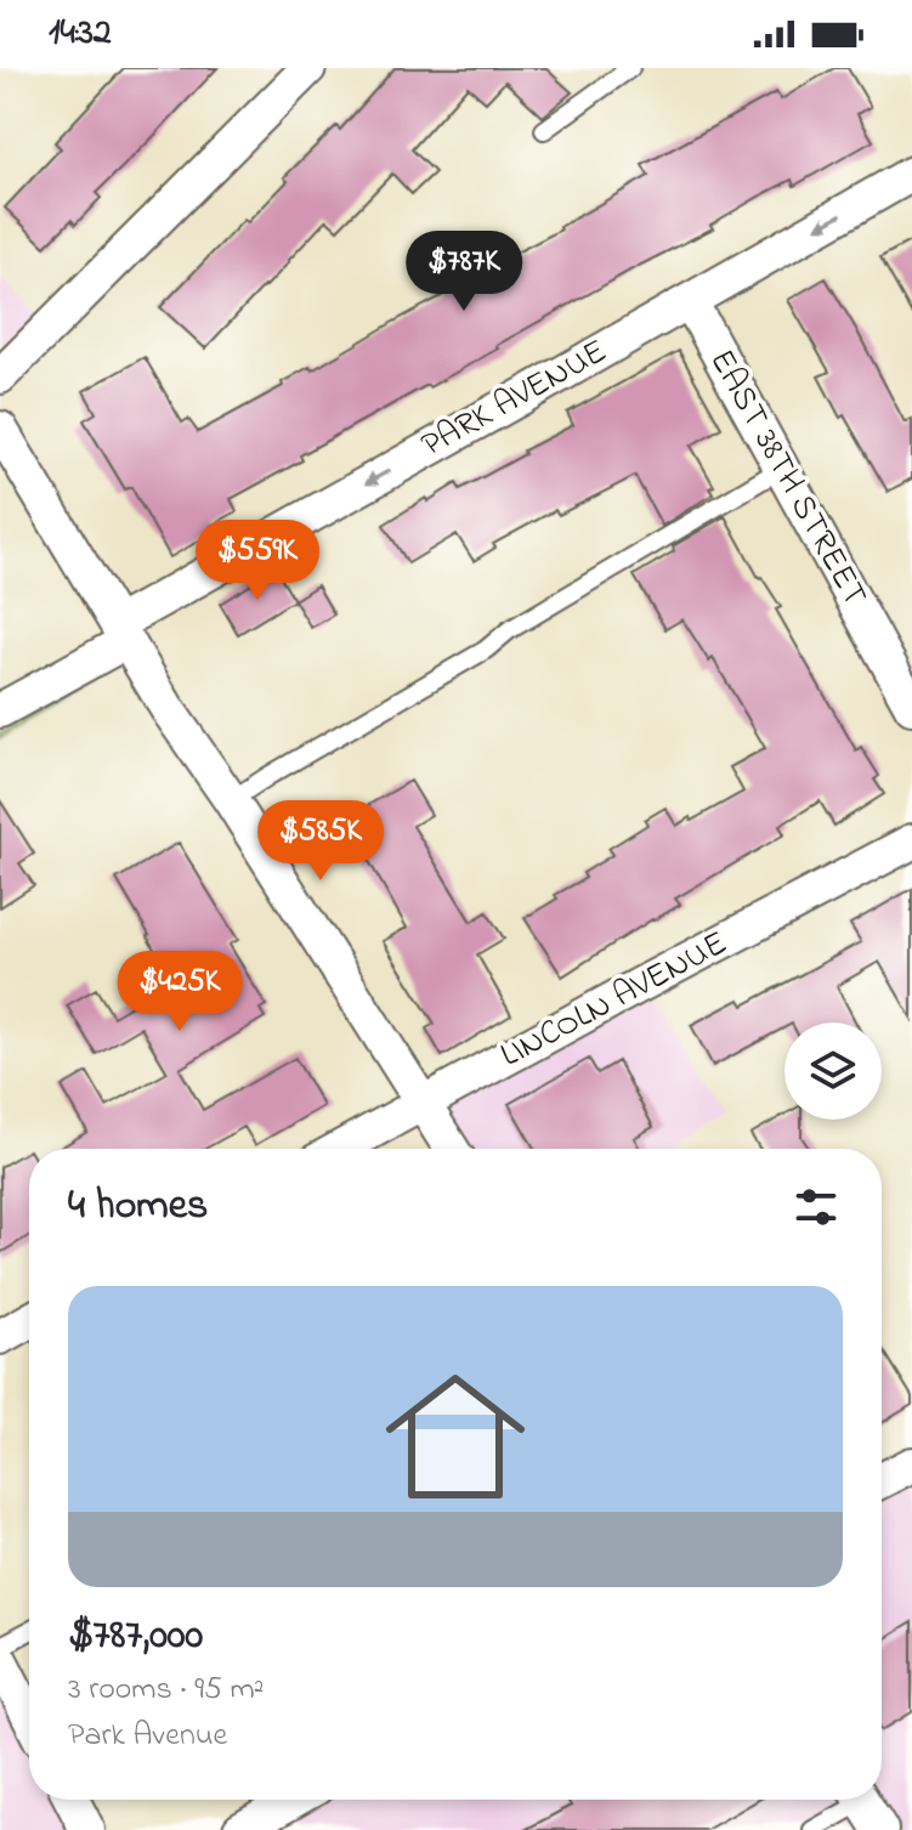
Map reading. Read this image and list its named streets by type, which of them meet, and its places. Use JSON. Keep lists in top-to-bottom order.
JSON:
{
  "streets": {
    "street": ["PARK AVENUE", "EAST 38TH STREET", "LINCOLN AVENUE"]
  },
  "crossings": [
    ["PARK AVENUE", "EAST 38TH STREET"]
  ],
  "one_way": ["PARK AVENUE"],
  "page": {
    "status": "14:32",
    "price": [
      "$787K",
      "$559K",
      "$585K",
      "$425K"
    ],
    "heading": "4 homes",
    "list": [
      {
        "name": "$787,000",
        "note": "3 rooms · 95 m² · Park Avenue"
      }
    ]
  }
}
